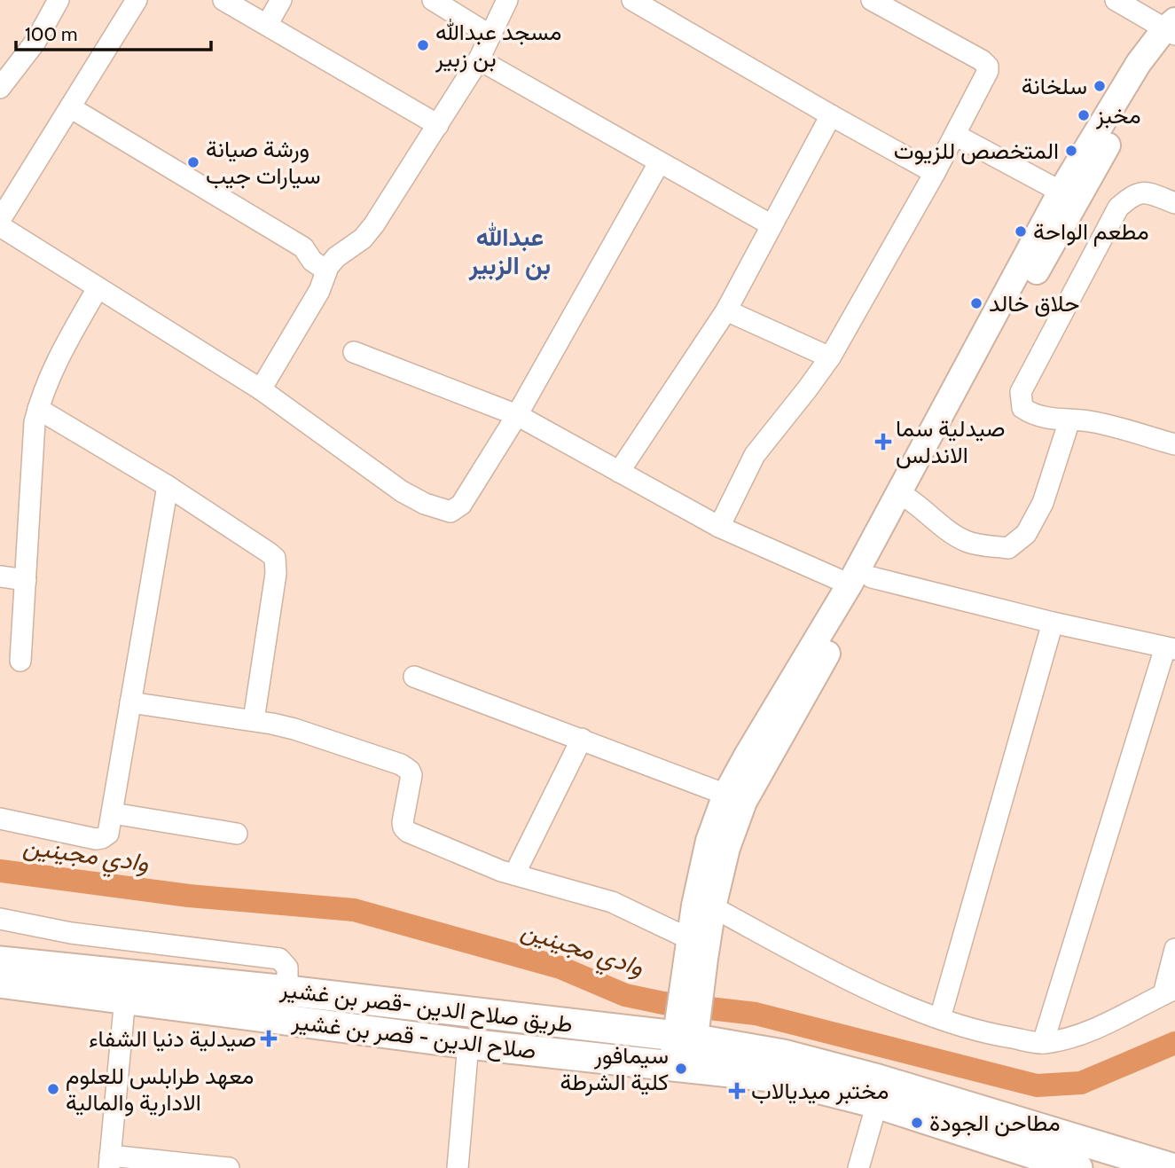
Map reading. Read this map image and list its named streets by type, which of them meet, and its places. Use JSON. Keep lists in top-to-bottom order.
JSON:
{
  "streets": {
    "highway": ["طريق صلاح الدين -قصر بن غشير", "صلاح الدين - قصر بن غشير"]
  },
  "crossings": [
    ["طريق صلاح الدين -قصر بن غشير", "صلاح الدين - قصر بن غشير"]
  ],
  "districts": ["عبدالله بن الزبير"],
  "water": ["وادي مجينين"],
  "places": {
    "other": [
      "مسجد عبدالله بن زبير",
      "سلخانة",
      "مخبز",
      "المتخصص للزيوت",
      "ورشة صيانة سيارات جيب",
      "مطعم الواحة",
      "حلاق خالد",
      "سيمافور كلية الشرطة",
      "معهد طرابلس للعلوم الادارية والمالية",
      "مطاحن الجودة"
    ],
    "health": ["صيدلية سما الاندلس", "صيدلية دنيا الشفاء", "مختبر ميديالاب"]
  },
  "scale_bar": "100 m"
}
